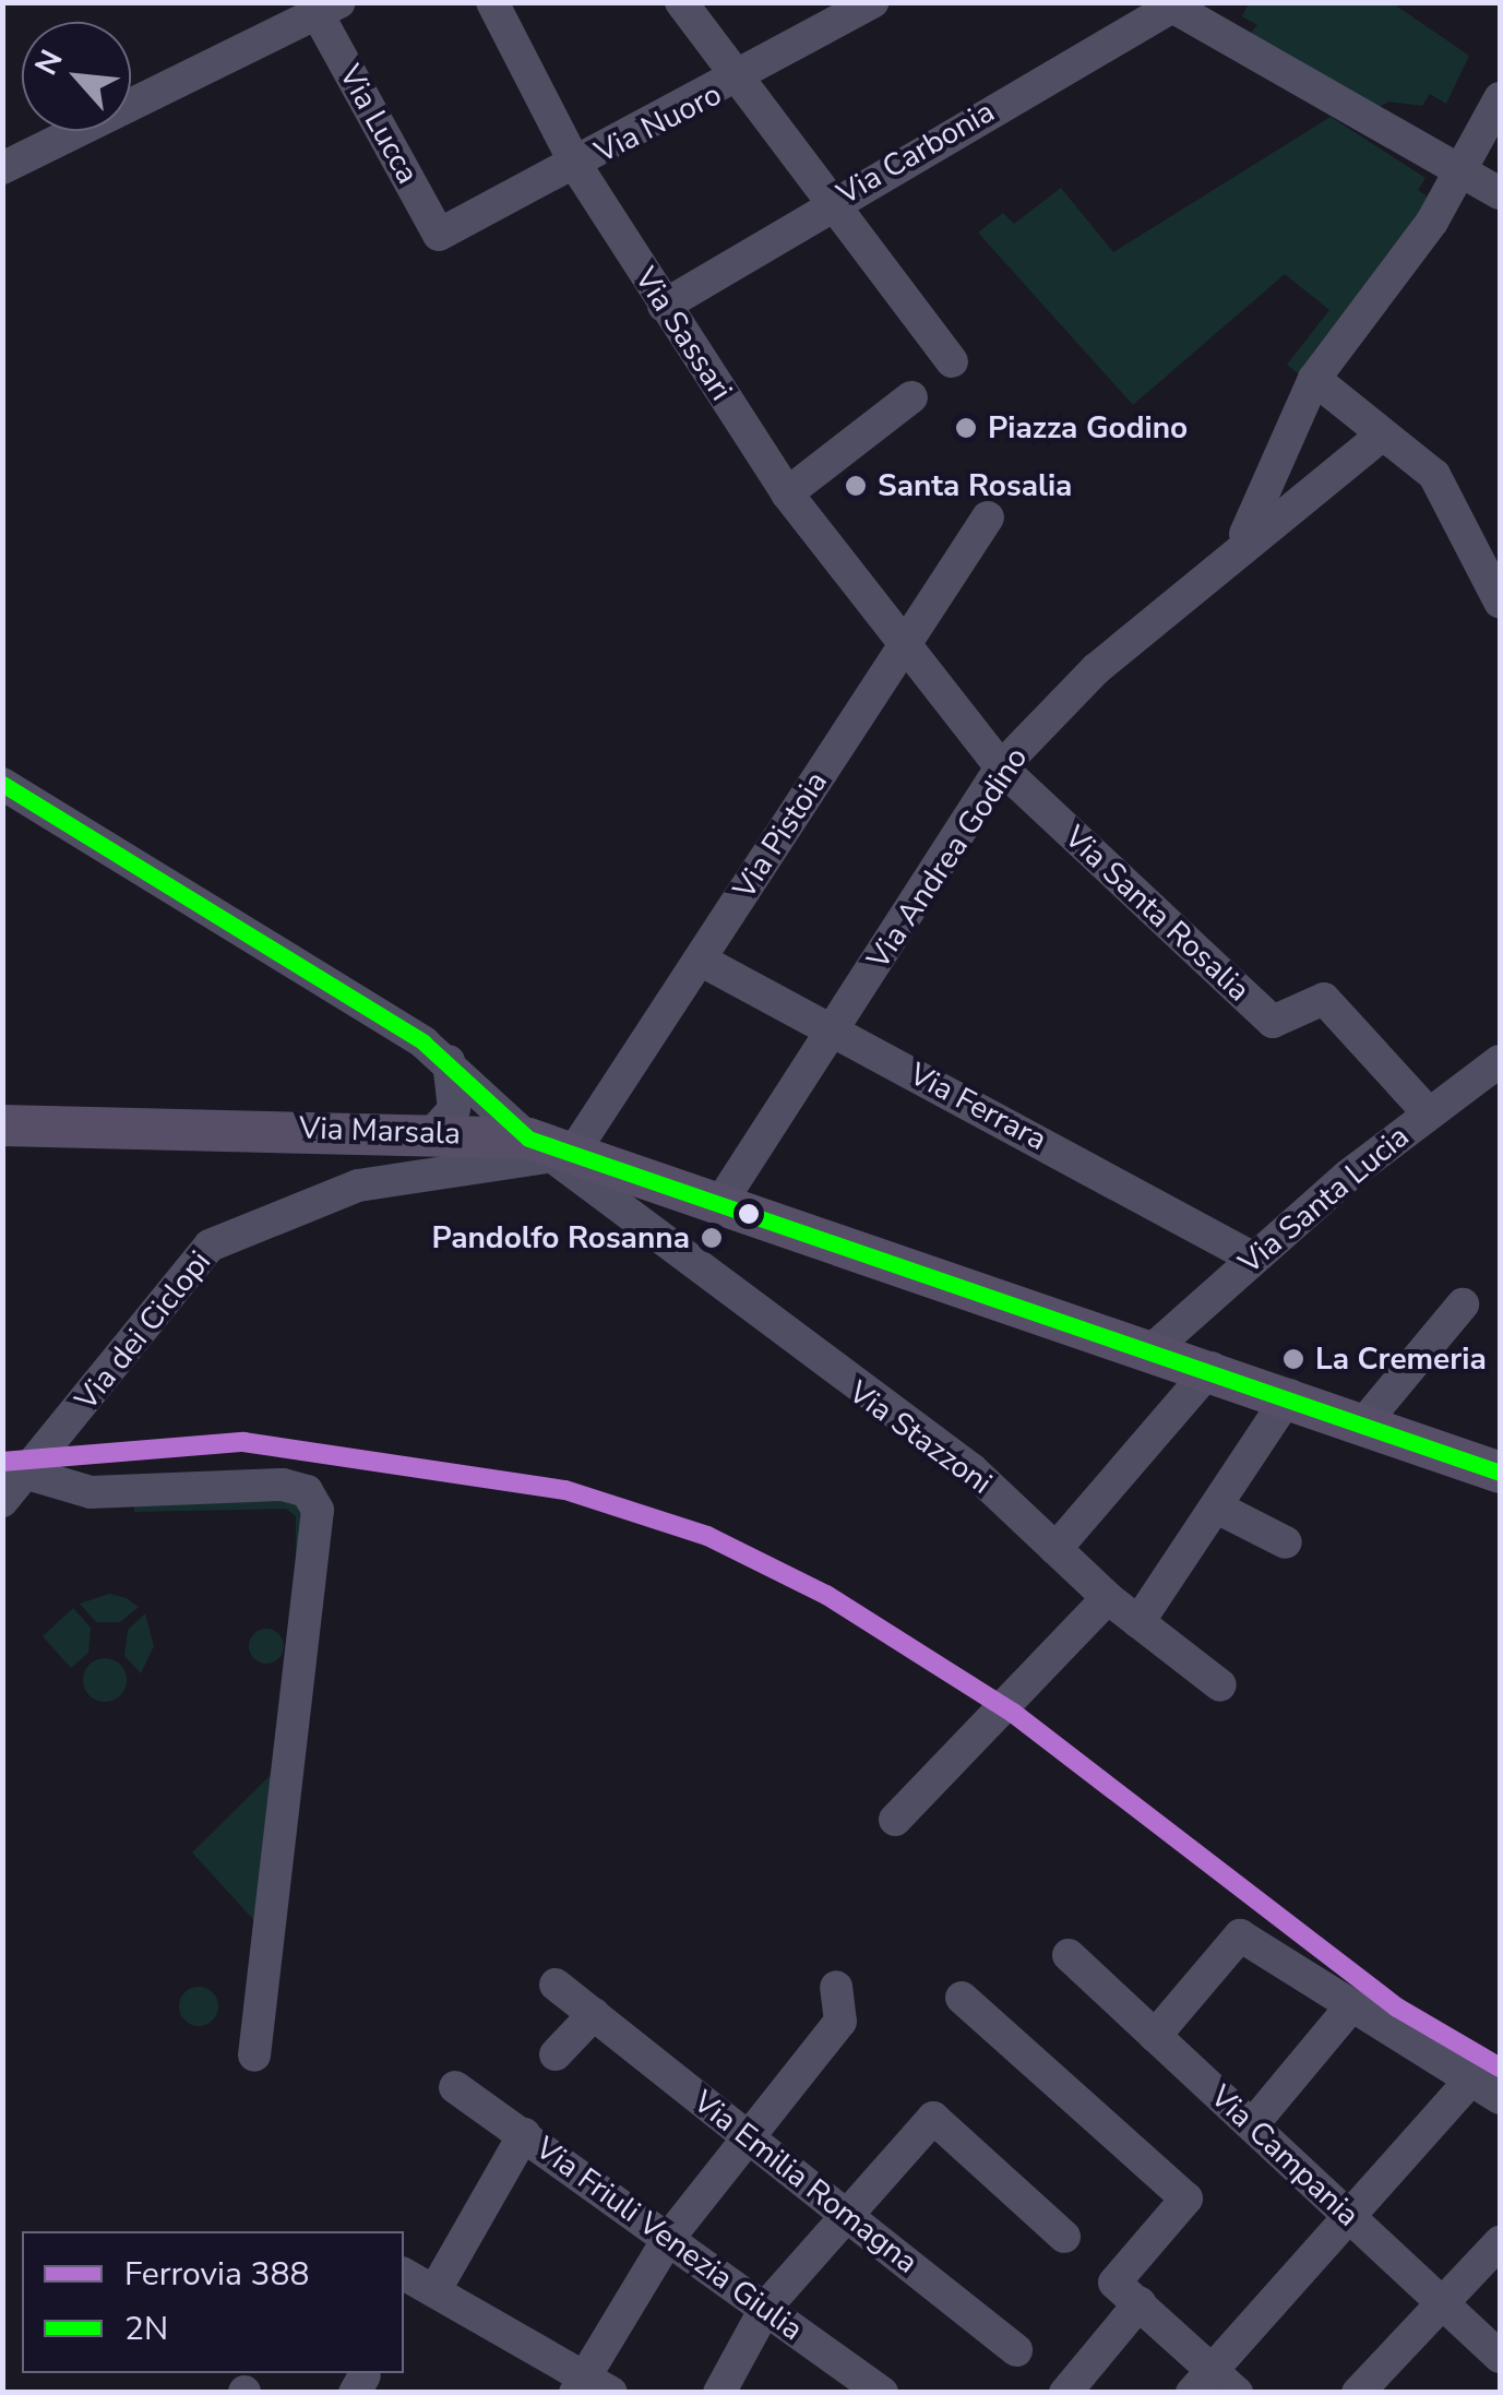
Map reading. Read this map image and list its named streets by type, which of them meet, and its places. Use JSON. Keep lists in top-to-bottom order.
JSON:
{
  "streets": {
    "main road": ["Via Marsala"],
    "street": [
      "Via Nuoro",
      "Via Lucca",
      "Via Carbonia",
      "Via Sassari",
      "Via Pistoia",
      "Via Andrea Godino",
      "Via Santa Rosalia",
      "Via Ferrara",
      "Via Santa Lucia",
      "Via dei Ciclopi",
      "Via Stazzoni",
      "Via Campania",
      "Via Emilia Romagna",
      "Via Friuli Venezia Giulia"
    ]
  },
  "crossings": [
    ["Via Nuoro", "Via Lucca"],
    ["Via Nuoro", "Via Sassari"],
    ["Via Carbonia", "Via Sassari"],
    ["Via Sassari", "Via Pistoia"],
    ["Via Sassari", "Via Santa Rosalia"],
    ["Via Pistoia", "Via Santa Rosalia"],
    ["Via Pistoia", "Via Ferrara"],
    ["Via Pistoia", "Via Marsala"],
    ["Via Pistoia", "Via dei Ciclopi"],
    ["Via Pistoia", "Via Stazzoni"],
    ["Via Andrea Godino", "Via Santa Rosalia"],
    ["Via Andrea Godino", "Via Ferrara"],
    ["Via Andrea Godino", "Via Marsala"],
    ["Via Santa Rosalia", "Via Santa Lucia"],
    ["Via Ferrara", "Via Santa Lucia"],
    ["Via Marsala", "Via Santa Lucia"],
    ["Via Marsala", "Via dei Ciclopi"],
    ["Via Marsala", "Via Stazzoni"],
    ["Via dei Ciclopi", "Via Stazzoni"]
  ],
  "places": [
    "Piazza Godino",
    "Santa Rosalia",
    "Pandolfo Rosanna",
    "La Cremeria"
  ],
  "lines": ["transit line 2N", "rail line 388"],
  "legend": ["Ferrovia 388", "2N"],
  "north": "top left"
}
